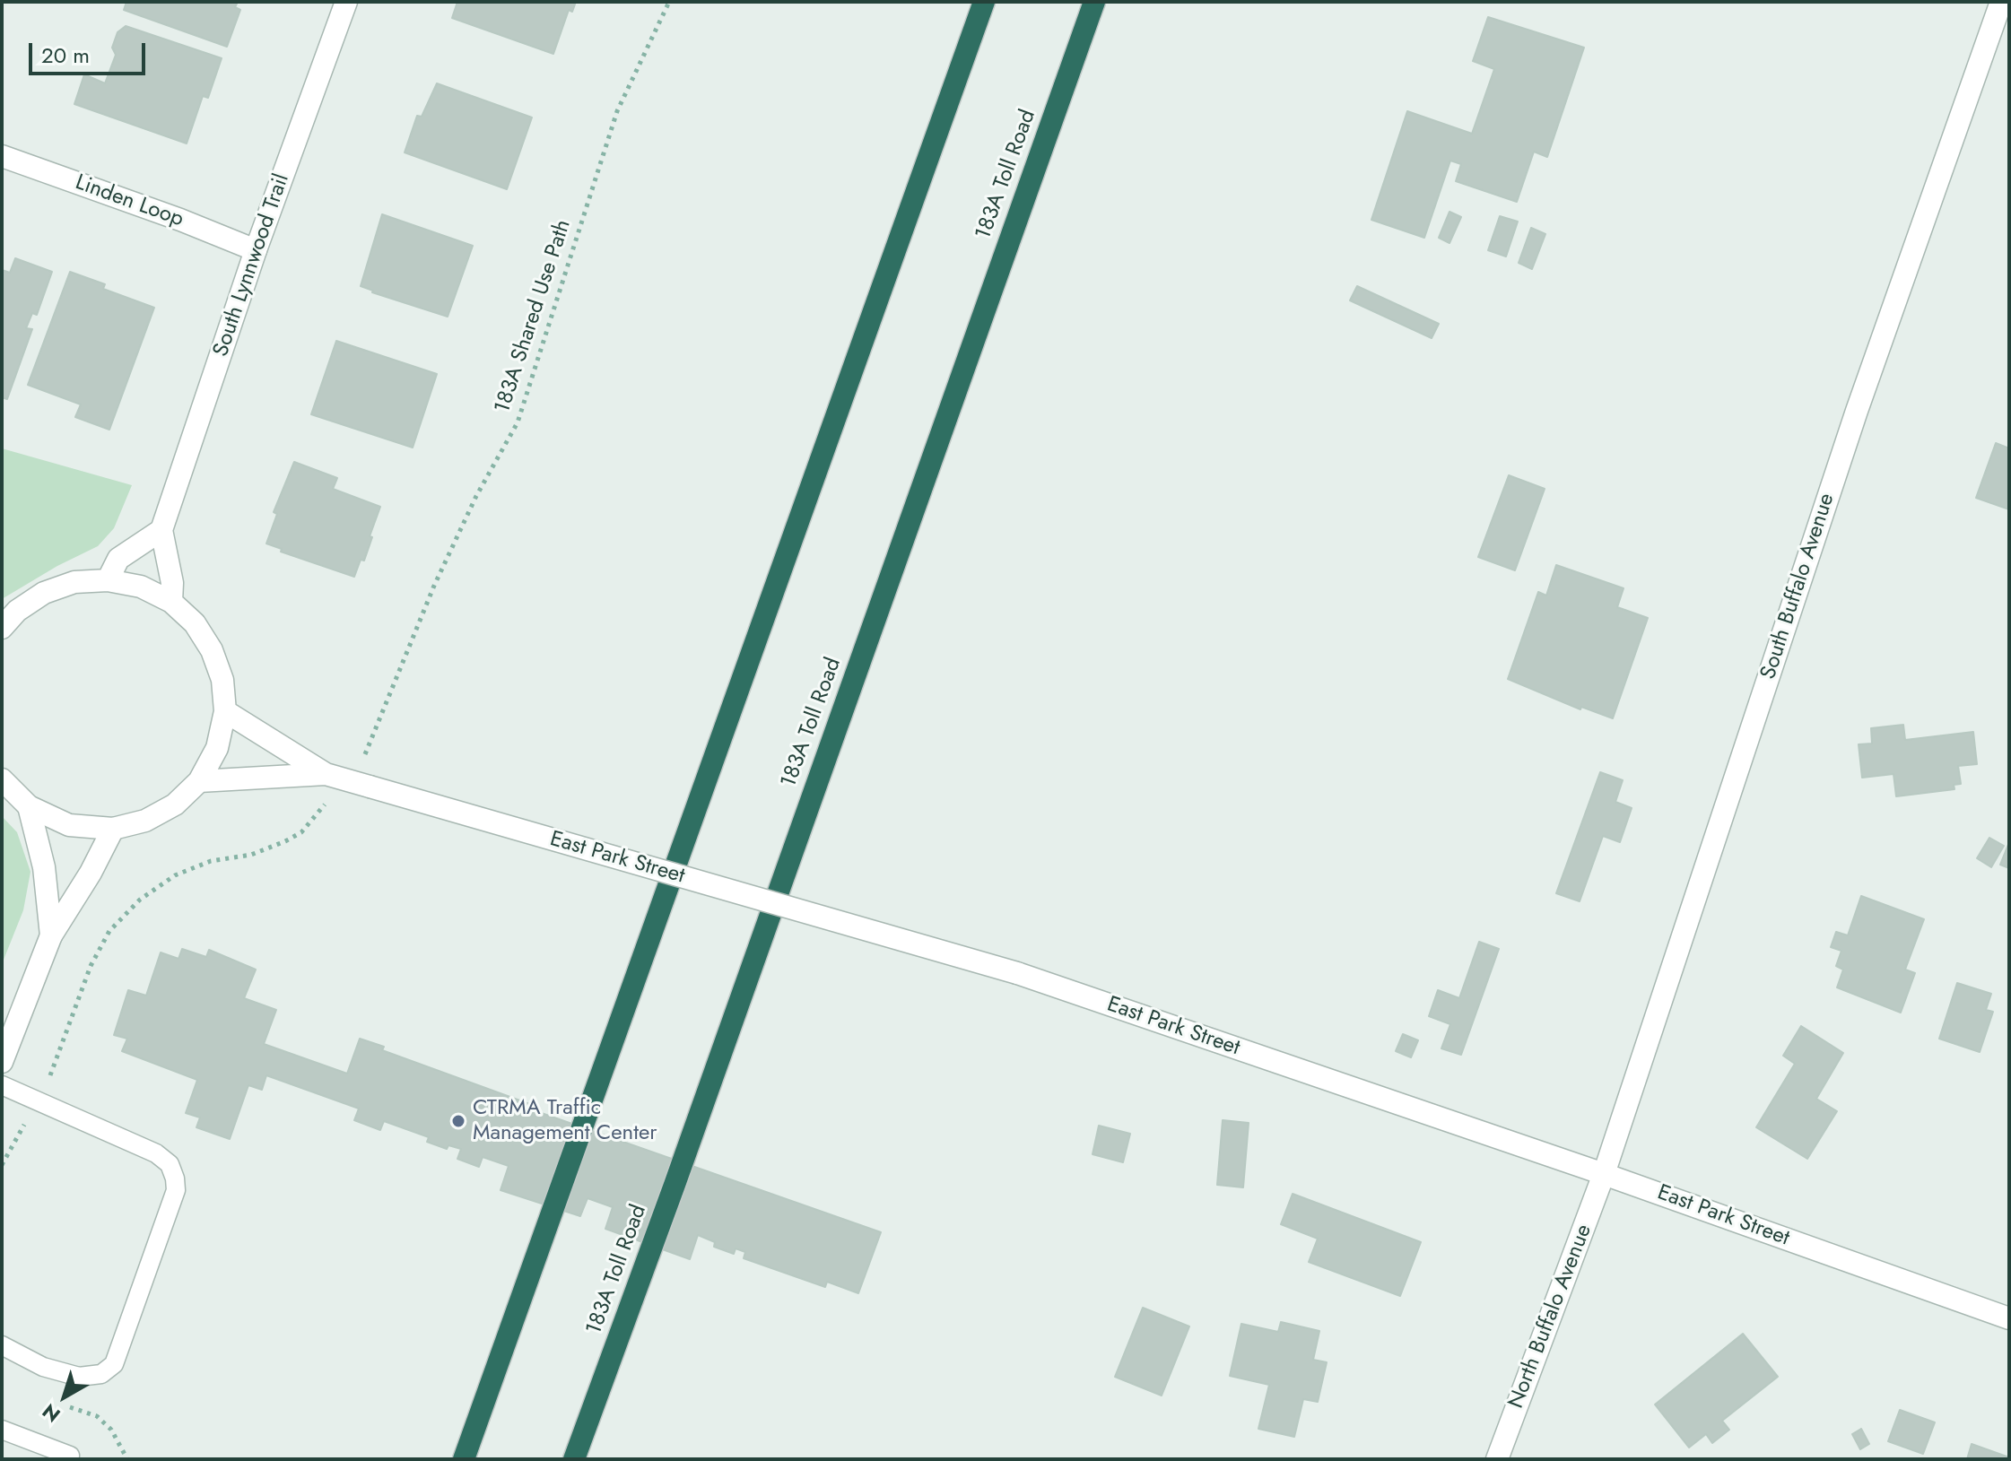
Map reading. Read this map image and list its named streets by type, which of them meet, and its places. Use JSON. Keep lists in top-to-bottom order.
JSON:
{
  "streets": {
    "highway": ["183A Toll Road"],
    "street": [
      "Linden Loop",
      "South Lynnwood Trail",
      "South Buffalo Avenue",
      "East Park Street",
      "North Buffalo Avenue"
    ],
    "path": ["183A Shared Use Path"]
  },
  "crossings": [
    ["Linden Loop", "South Lynnwood Trail"],
    ["South Buffalo Avenue", "East Park Street"],
    ["South Buffalo Avenue", "North Buffalo Avenue"],
    ["East Park Street", "North Buffalo Avenue"]
  ],
  "places": ["CTRMA Traffic Management Center"],
  "scale_bar": "20 m",
  "north": "bottom left"
}
